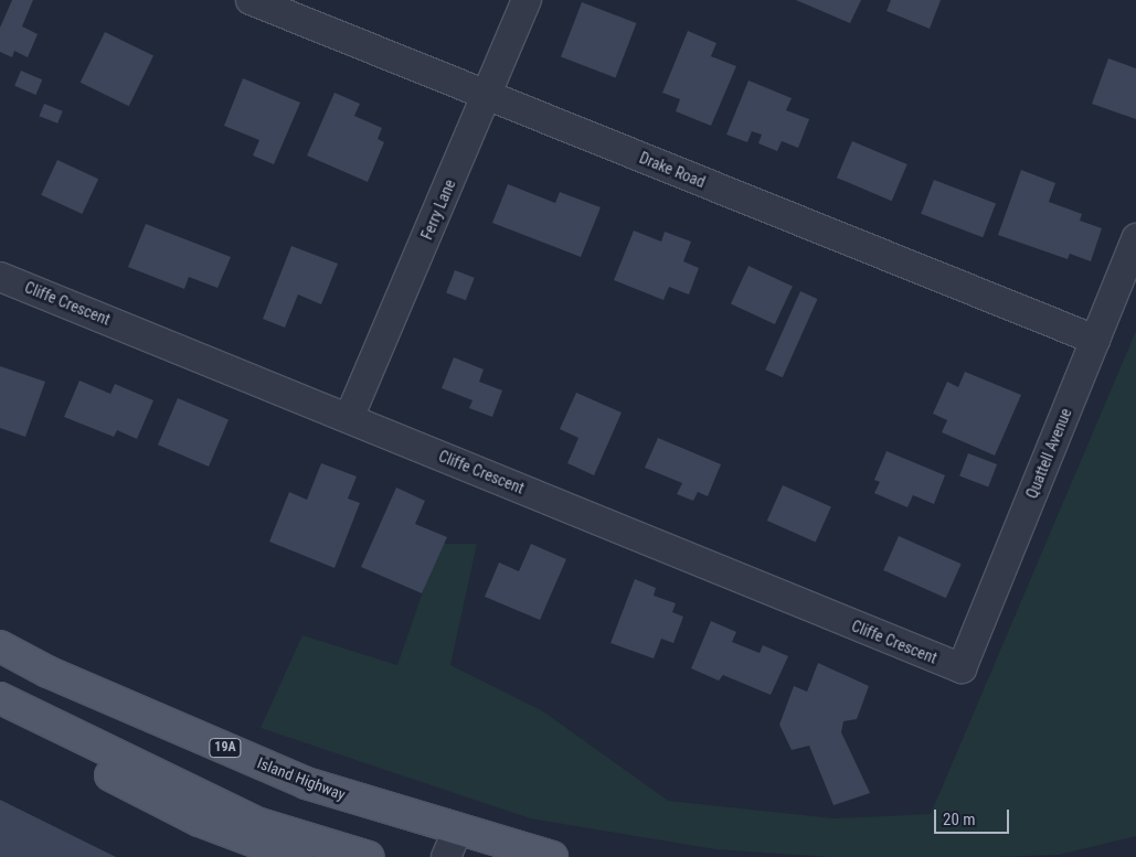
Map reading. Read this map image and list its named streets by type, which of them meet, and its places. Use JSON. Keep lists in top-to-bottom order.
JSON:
{
  "streets": {
    "main road": ["19A", "Island Highway"],
    "street": [
      "Drake Road",
      "Ferry Lane",
      "Cliffe Crescent",
      "Quattell Avenue"
    ]
  },
  "crossings": [
    ["Drake Road", "Ferry Lane"],
    ["Drake Road", "Quattell Avenue"],
    ["Ferry Lane", "Cliffe Crescent"],
    ["Cliffe Crescent", "Quattell Avenue"]
  ],
  "scale_bar": "20 m"
}
